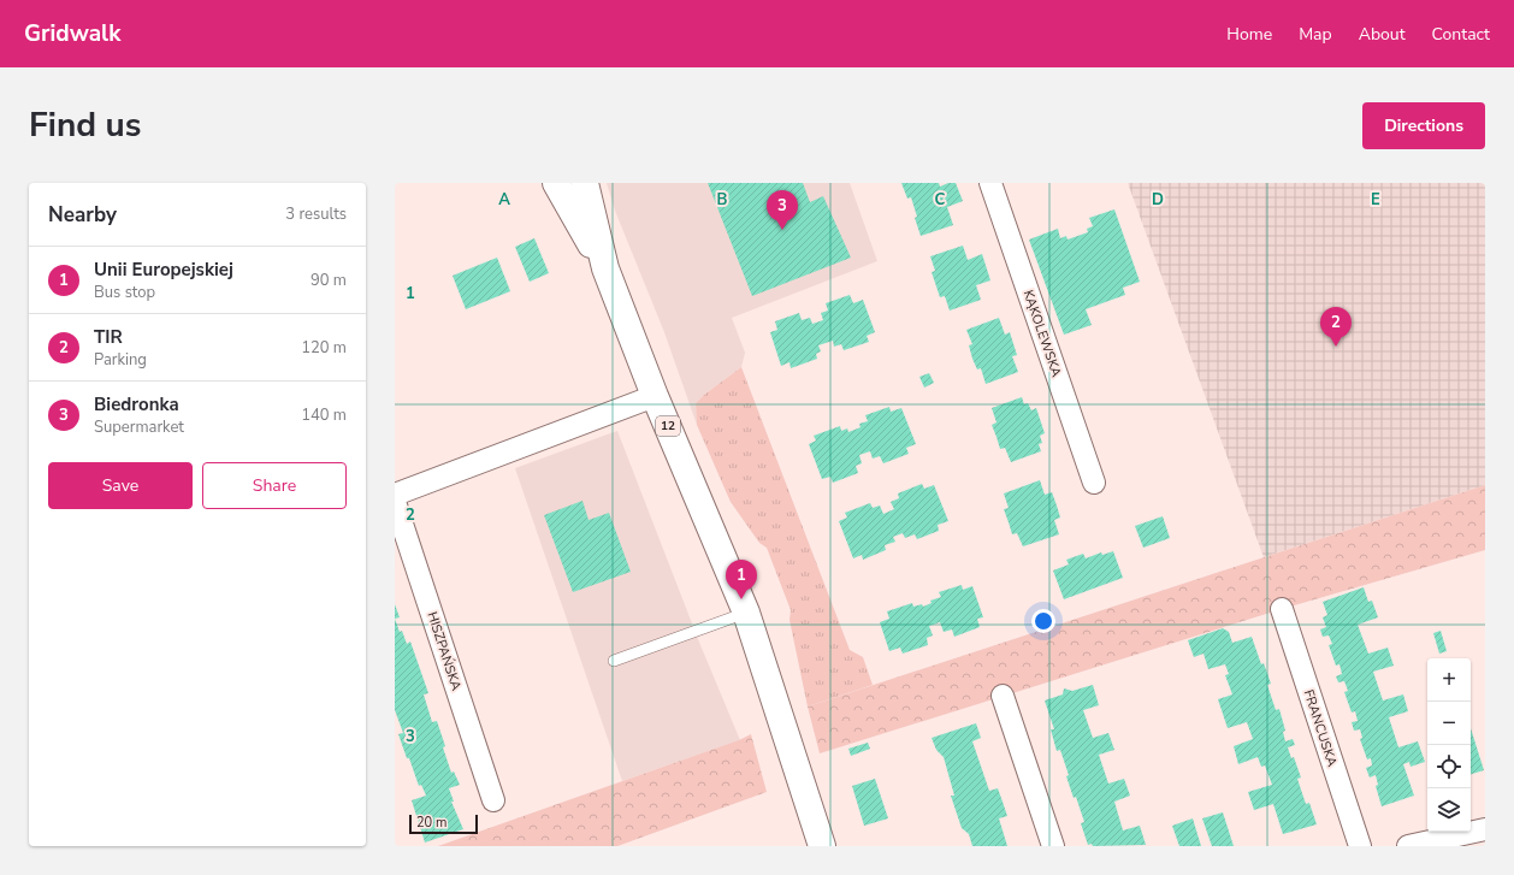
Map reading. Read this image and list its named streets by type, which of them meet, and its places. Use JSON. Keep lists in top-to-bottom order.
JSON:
{
  "streets": {
    "main road": ["12"],
    "street": ["KĄKOLEWSKA", "HISZPAŃSKA", "FRANCUSKA"]
  },
  "scale_bar": "20 m",
  "page": {
    "header": "Gridwalk",
    "nav": [
      "Home",
      "Map",
      "About",
      "Contact"
    ],
    "title": "Find us",
    "buttons": [
      "Directions",
      ["Save", "Share"]
    ],
    "heading": ["Nearby", "3 results"],
    "pins": ["3", "2", "1"],
    "list": [
      {
        "mark": "1",
        "name": "Unii Europejskiej",
        "note": "Bus stop",
        "value": "90 m"
      },
      {
        "mark": "2",
        "name": "TIR",
        "note": "Parking",
        "value": "120 m"
      },
      {
        "mark": "3",
        "name": "Biedronka",
        "note": "Supermarket",
        "value": "140 m"
      }
    ],
    "map_buttons": ["+", "−"],
    "scale": "20 m"
  },
  "grid": {
    "columns": [
      "A",
      "B",
      "C",
      "D",
      "E"
    ],
    "rows": ["1", "2", "3"]
  }
}
